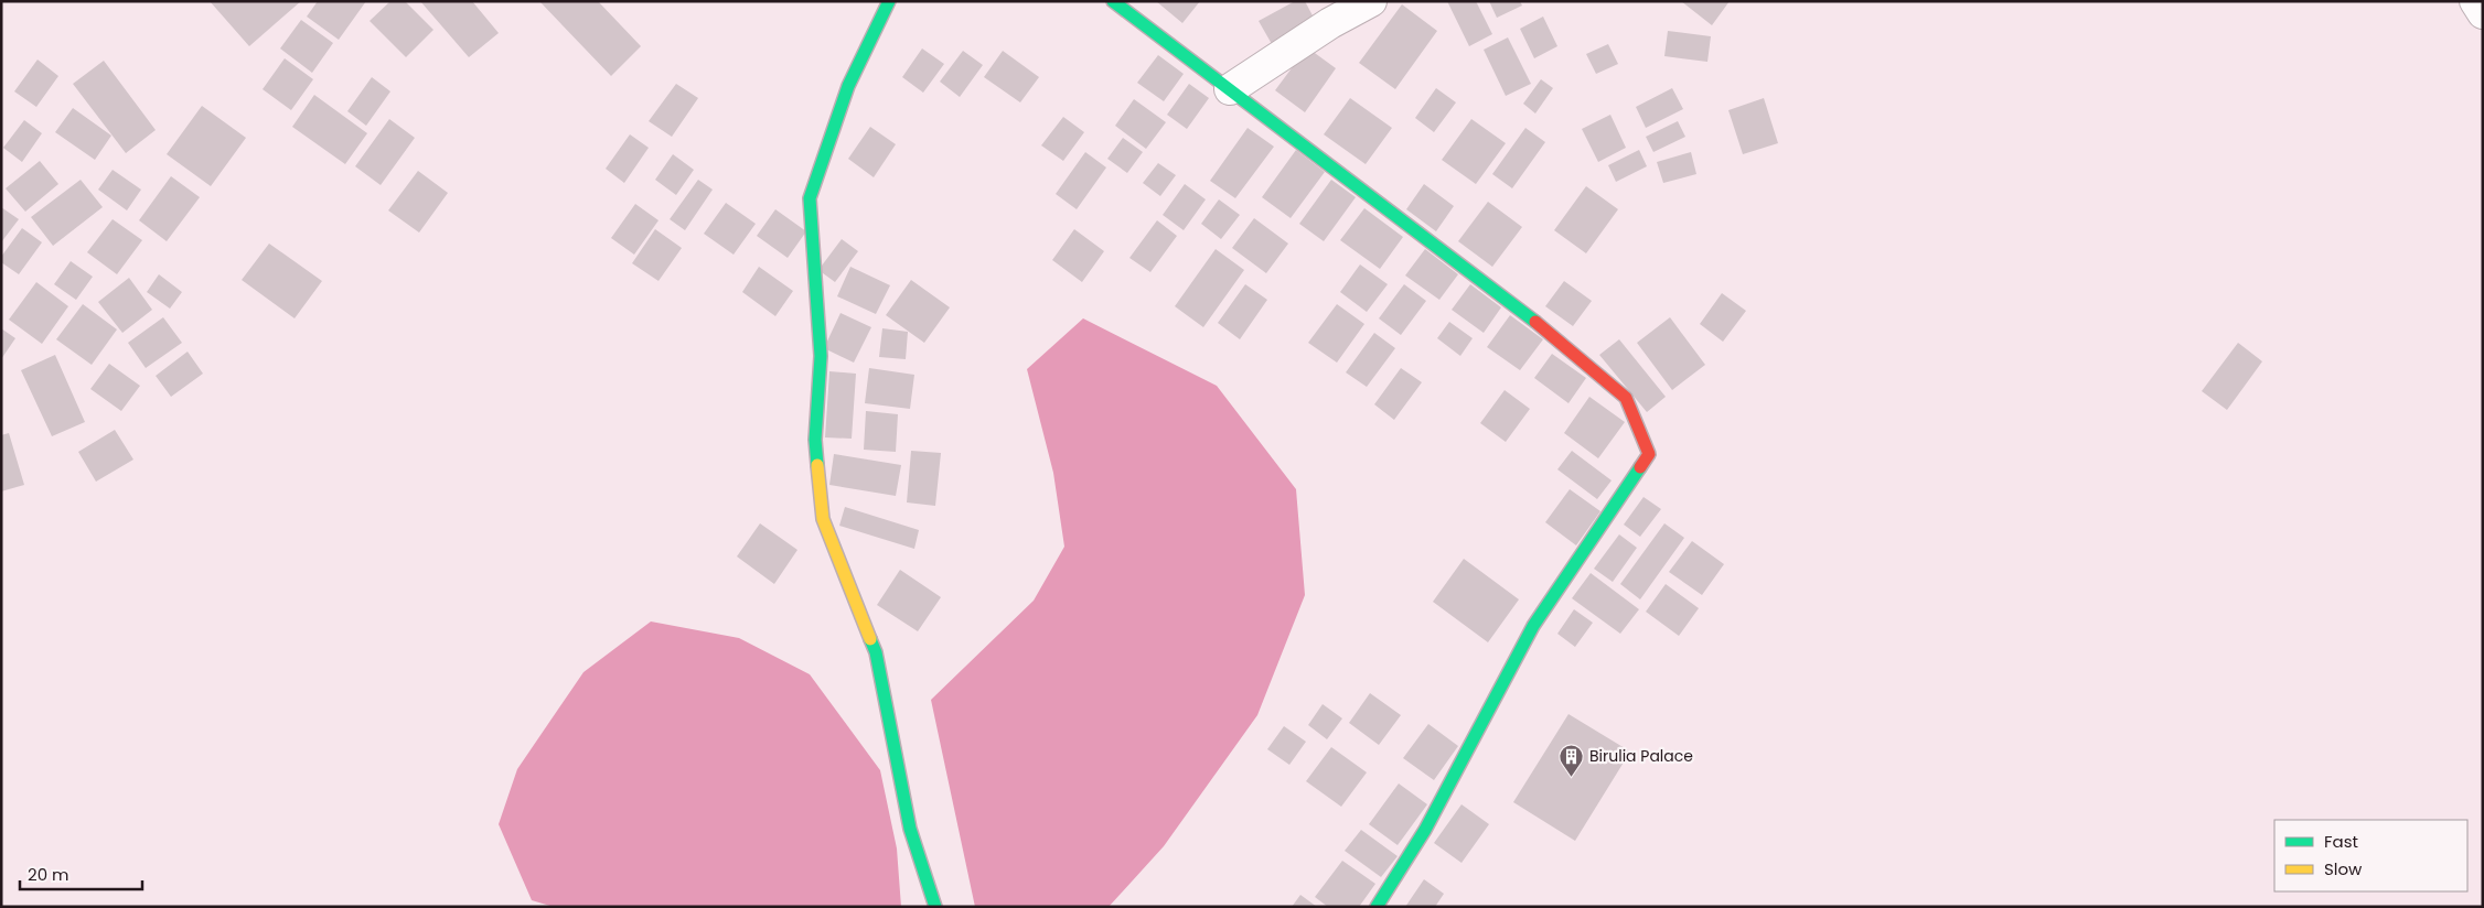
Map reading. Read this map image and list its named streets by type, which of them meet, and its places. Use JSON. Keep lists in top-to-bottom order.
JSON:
{
  "places": {
    "building": ["Birulia Palace"]
  },
  "legend": ["Fast", "Slow"],
  "scale_bar": "20 m"
}
